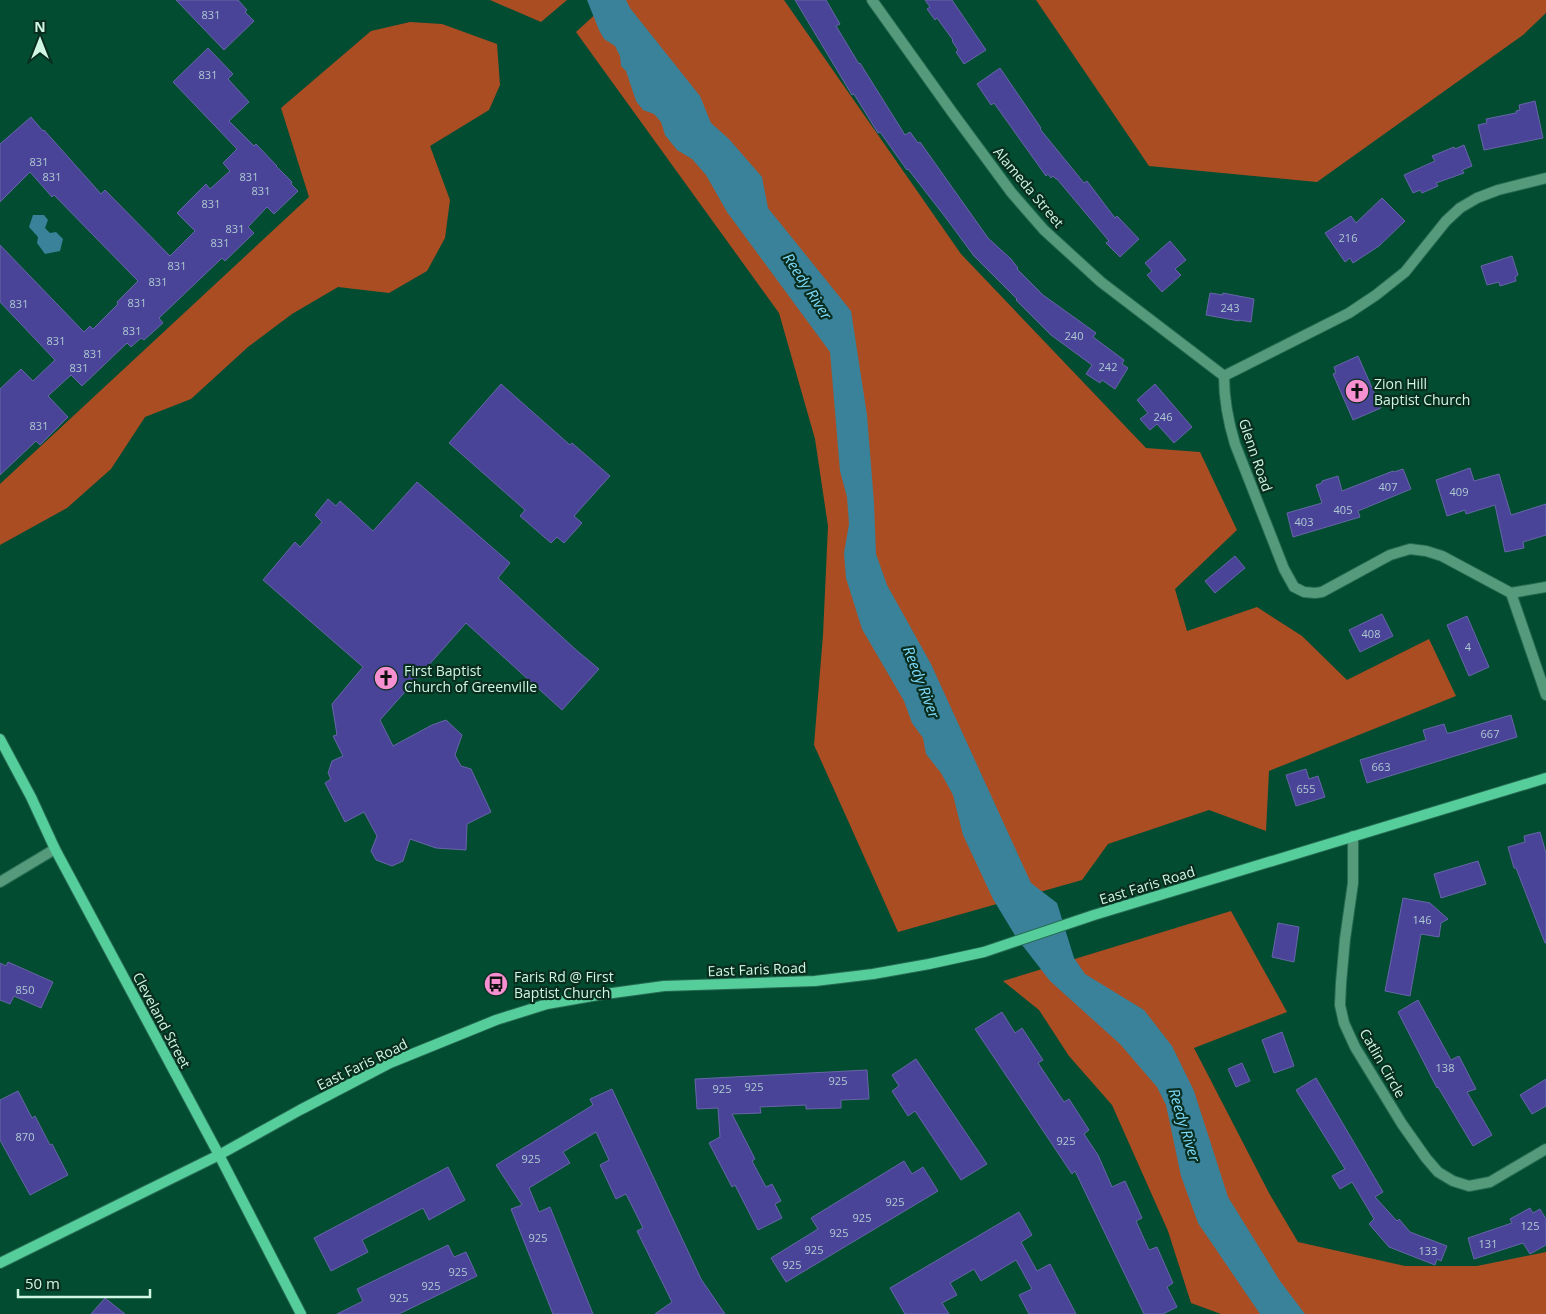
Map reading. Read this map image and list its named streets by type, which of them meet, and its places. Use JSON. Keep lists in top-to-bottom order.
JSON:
{
  "streets": {
    "main road": ["East Faris Road", "Cleveland Street"],
    "street": ["Alameda Street", "Glenn Road", "Catlin Circle"]
  },
  "crossings": [
    ["Alameda Street", "Glenn Road"],
    ["East Faris Road", "Cleveland Street"],
    ["East Faris Road", "Catlin Circle"]
  ],
  "water": ["Reedy River"],
  "places": {
    "church": ["Zion Hill Baptist Church", "First Baptist Church of Greenville"],
    "bus stop": ["Faris Rd @ First Baptist Church"]
  },
  "house_numbers": [
    "831",
    "831",
    "831",
    "831",
    "831",
    "831",
    "831",
    "831",
    "216",
    "831",
    "831",
    "831",
    "831",
    "831",
    "243",
    "831",
    "240",
    "831",
    "831",
    "242",
    "831",
    "246",
    "831",
    "407",
    "409",
    "405",
    "403",
    "408",
    "4",
    "667",
    "663",
    "655",
    "146",
    "850",
    "138",
    "925",
    "925",
    "925",
    "870",
    "925",
    "925",
    "925",
    "925",
    "125",
    "925",
    "925",
    "131",
    "925",
    "133",
    "925",
    "925",
    "925",
    "925"
  ],
  "scale_bar": "50 m",
  "north": "top"
}
